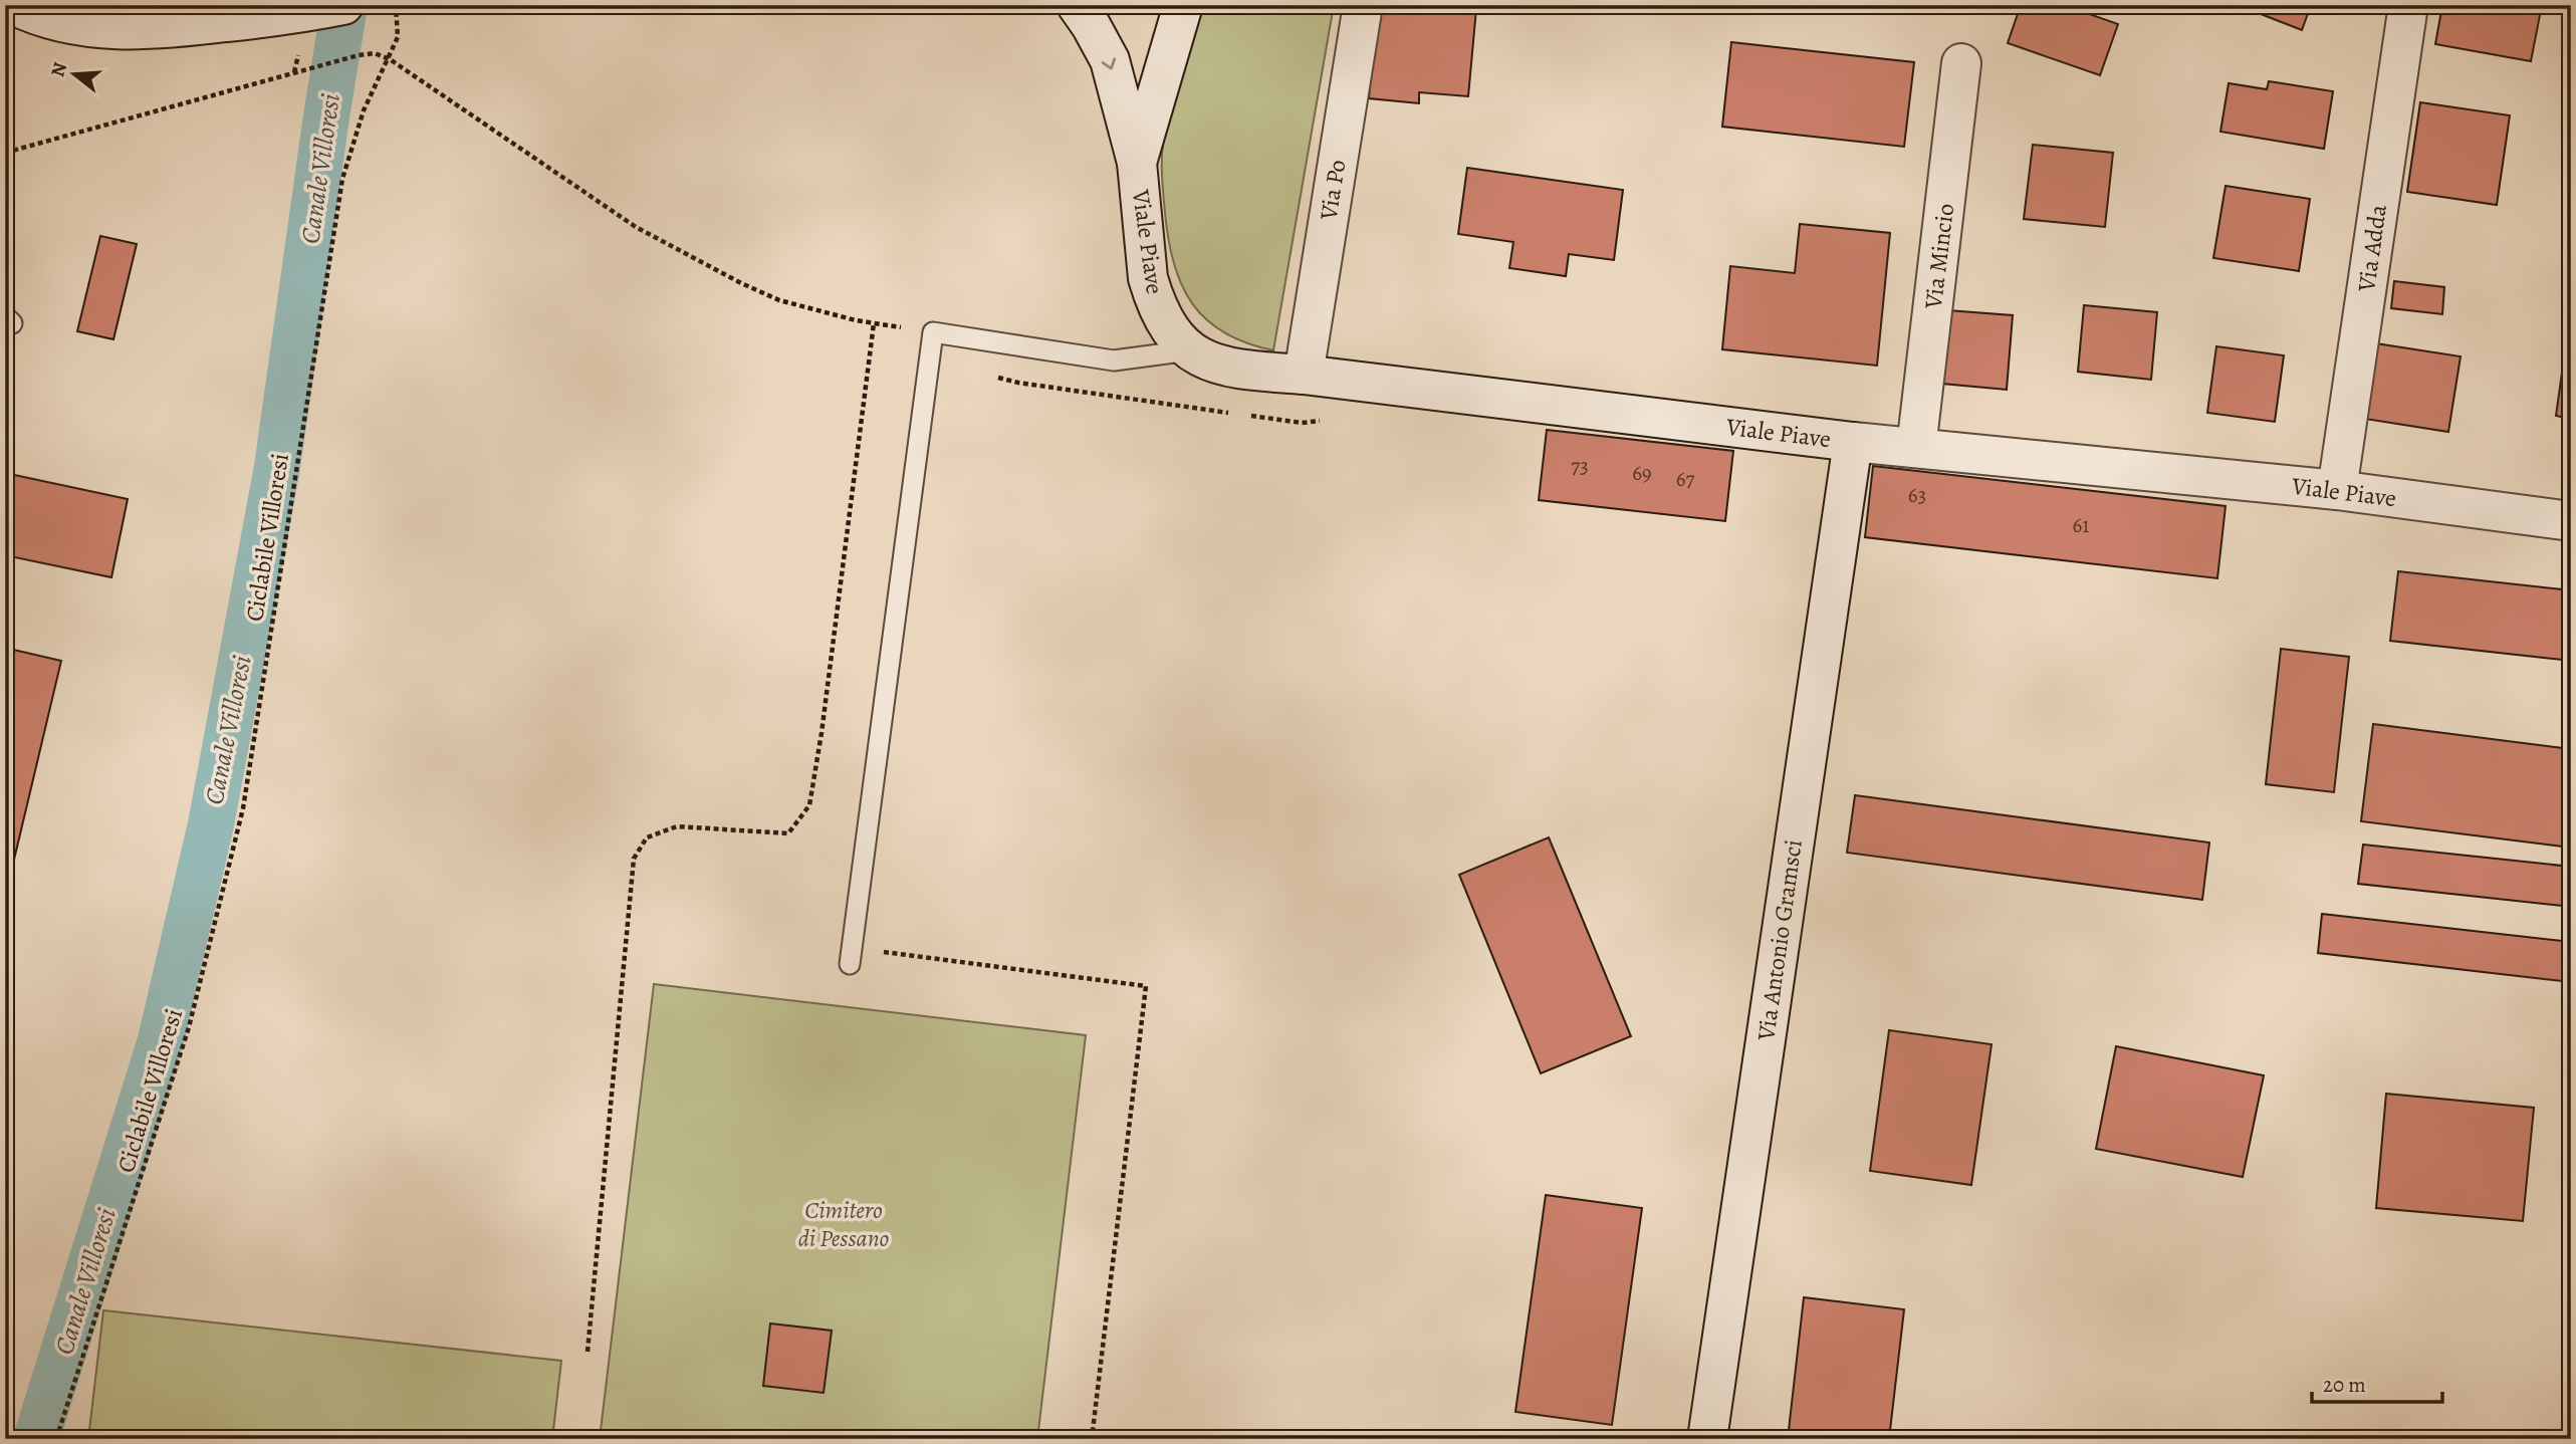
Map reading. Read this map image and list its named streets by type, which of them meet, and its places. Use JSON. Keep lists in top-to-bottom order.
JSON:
{
  "streets": {
    "street": [
      "Via Po",
      "Viale Piave",
      "Via Adda",
      "Via Mincio",
      "Via Antonio Gramsci"
    ],
    "path": ["Ciclabile Villoresi"]
  },
  "crossings": [
    ["Via Po", "Viale Piave"],
    ["Viale Piave", "Via Adda"],
    ["Viale Piave", "Via Mincio"],
    ["Viale Piave", "Via Antonio Gramsci"]
  ],
  "water": ["Canale Villoresi"],
  "parks": ["Cimitero di Pessano"],
  "house_numbers": [
    "73",
    "69",
    "67",
    "63",
    "61"
  ],
  "scale_bar": "20 m",
  "north": "left"
}
